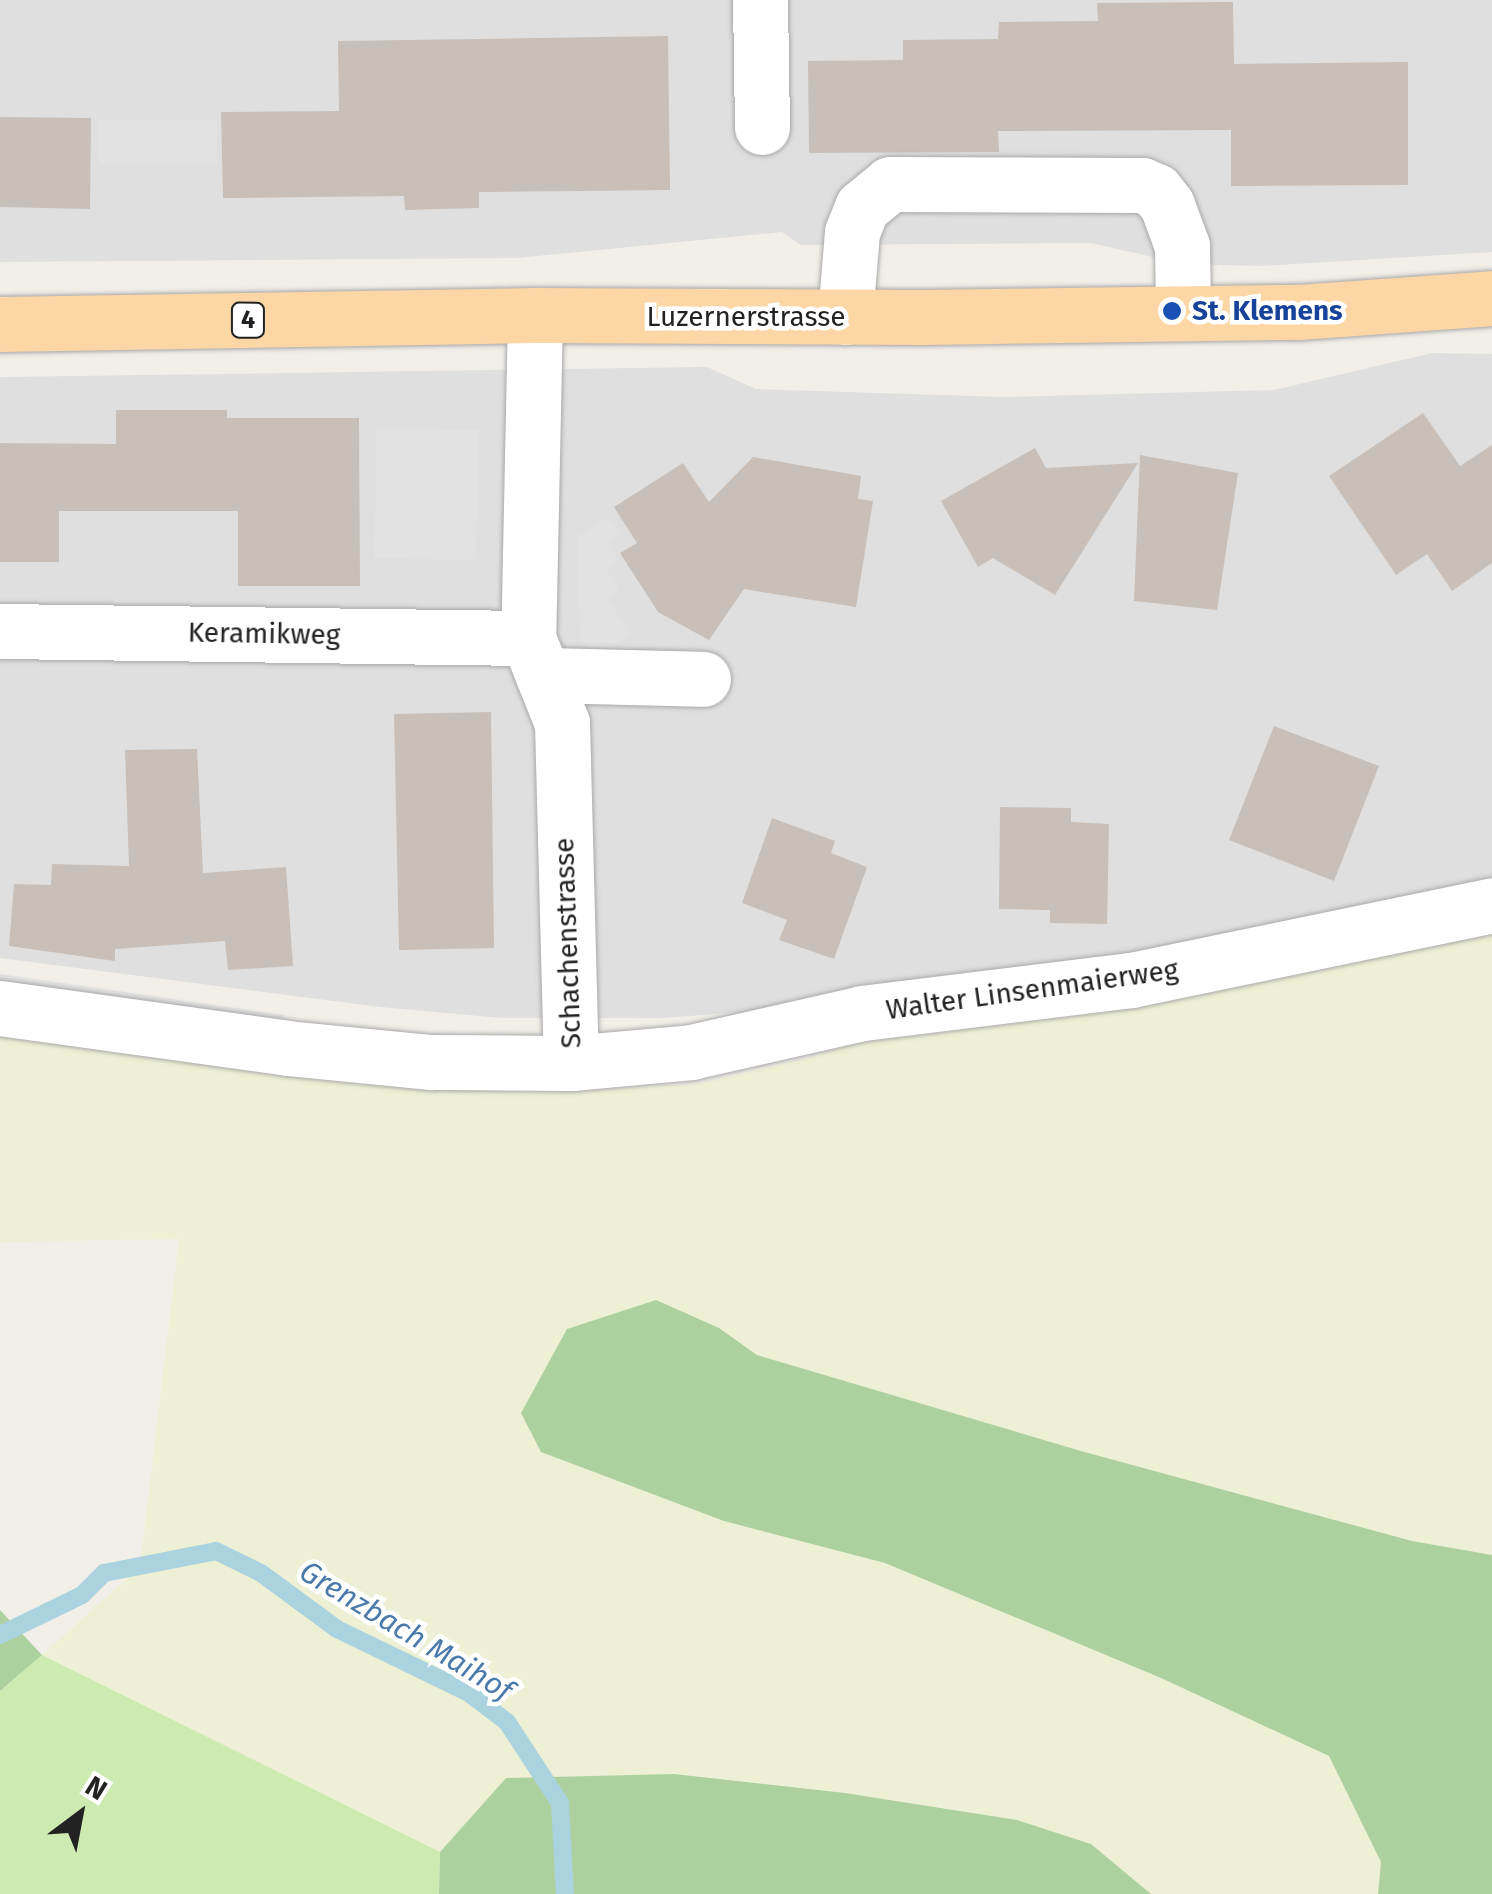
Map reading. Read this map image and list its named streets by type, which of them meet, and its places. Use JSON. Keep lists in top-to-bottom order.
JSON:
{
  "streets": {
    "main road": ["Luzernerstrasse", "4"],
    "street": ["Keramikweg", "Schachenstrasse", "Walter Linsenmaierweg"]
  },
  "crossings": [
    ["Luzernerstrasse", "Schachenstrasse"],
    ["Keramikweg", "Schachenstrasse"],
    ["Schachenstrasse", "Walter Linsenmaierweg"]
  ],
  "water": ["Grenzbach Maihof"],
  "places": ["St. Klemens"],
  "north": "top right"
}
